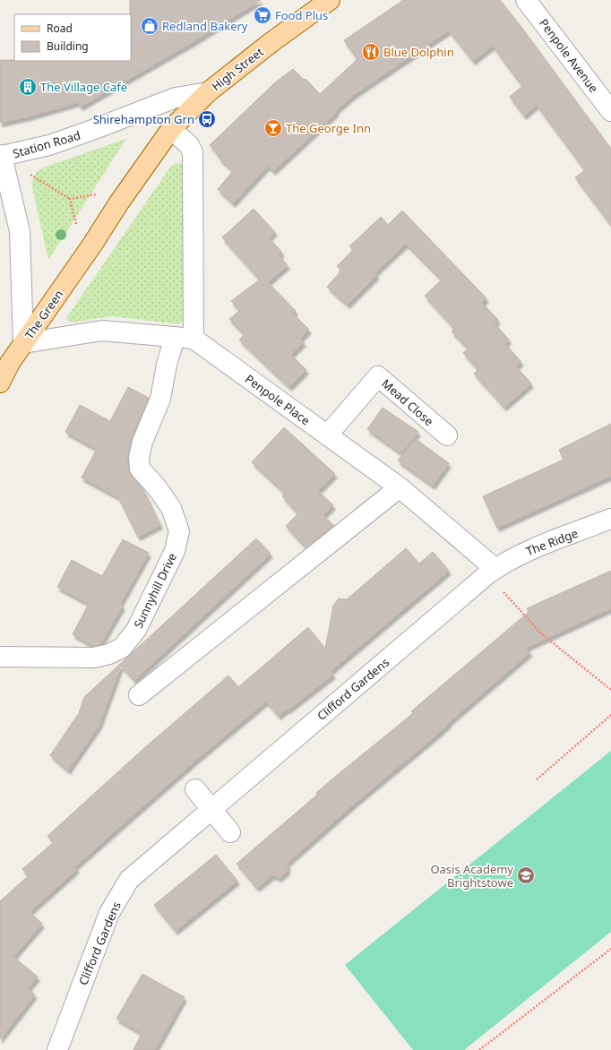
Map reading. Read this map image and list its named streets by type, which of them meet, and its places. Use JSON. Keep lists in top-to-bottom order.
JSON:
{
  "streets": {
    "main road": ["High Street", "The Green"],
    "street": [
      "Penpole Avenue",
      "Station Road",
      "Penpole Place",
      "Mead Close",
      "The Ridge",
      "Sunnyhill Drive",
      "Clifford Gardens"
    ]
  },
  "crossings": [
    ["High Street", "Station Road"],
    ["High Street", "The Green"],
    ["Station Road", "The Green"],
    ["Penpole Place", "Mead Close"],
    ["Penpole Place", "The Ridge"],
    ["Penpole Place", "Clifford Gardens"],
    ["The Ridge", "Clifford Gardens"]
  ],
  "places": {
    "supermarket": ["Food Plus"],
    "shop": ["Redland Bakery"],
    "restaurant": ["Blue Dolphin"],
    "building": ["The Village Cafe"],
    "bus stop": ["Shirehampton Grn"],
    "bar": ["The George Inn"],
    "school or university": ["Oasis Academy Brightstowe"]
  },
  "legend": ["Road", "Building"]
}
